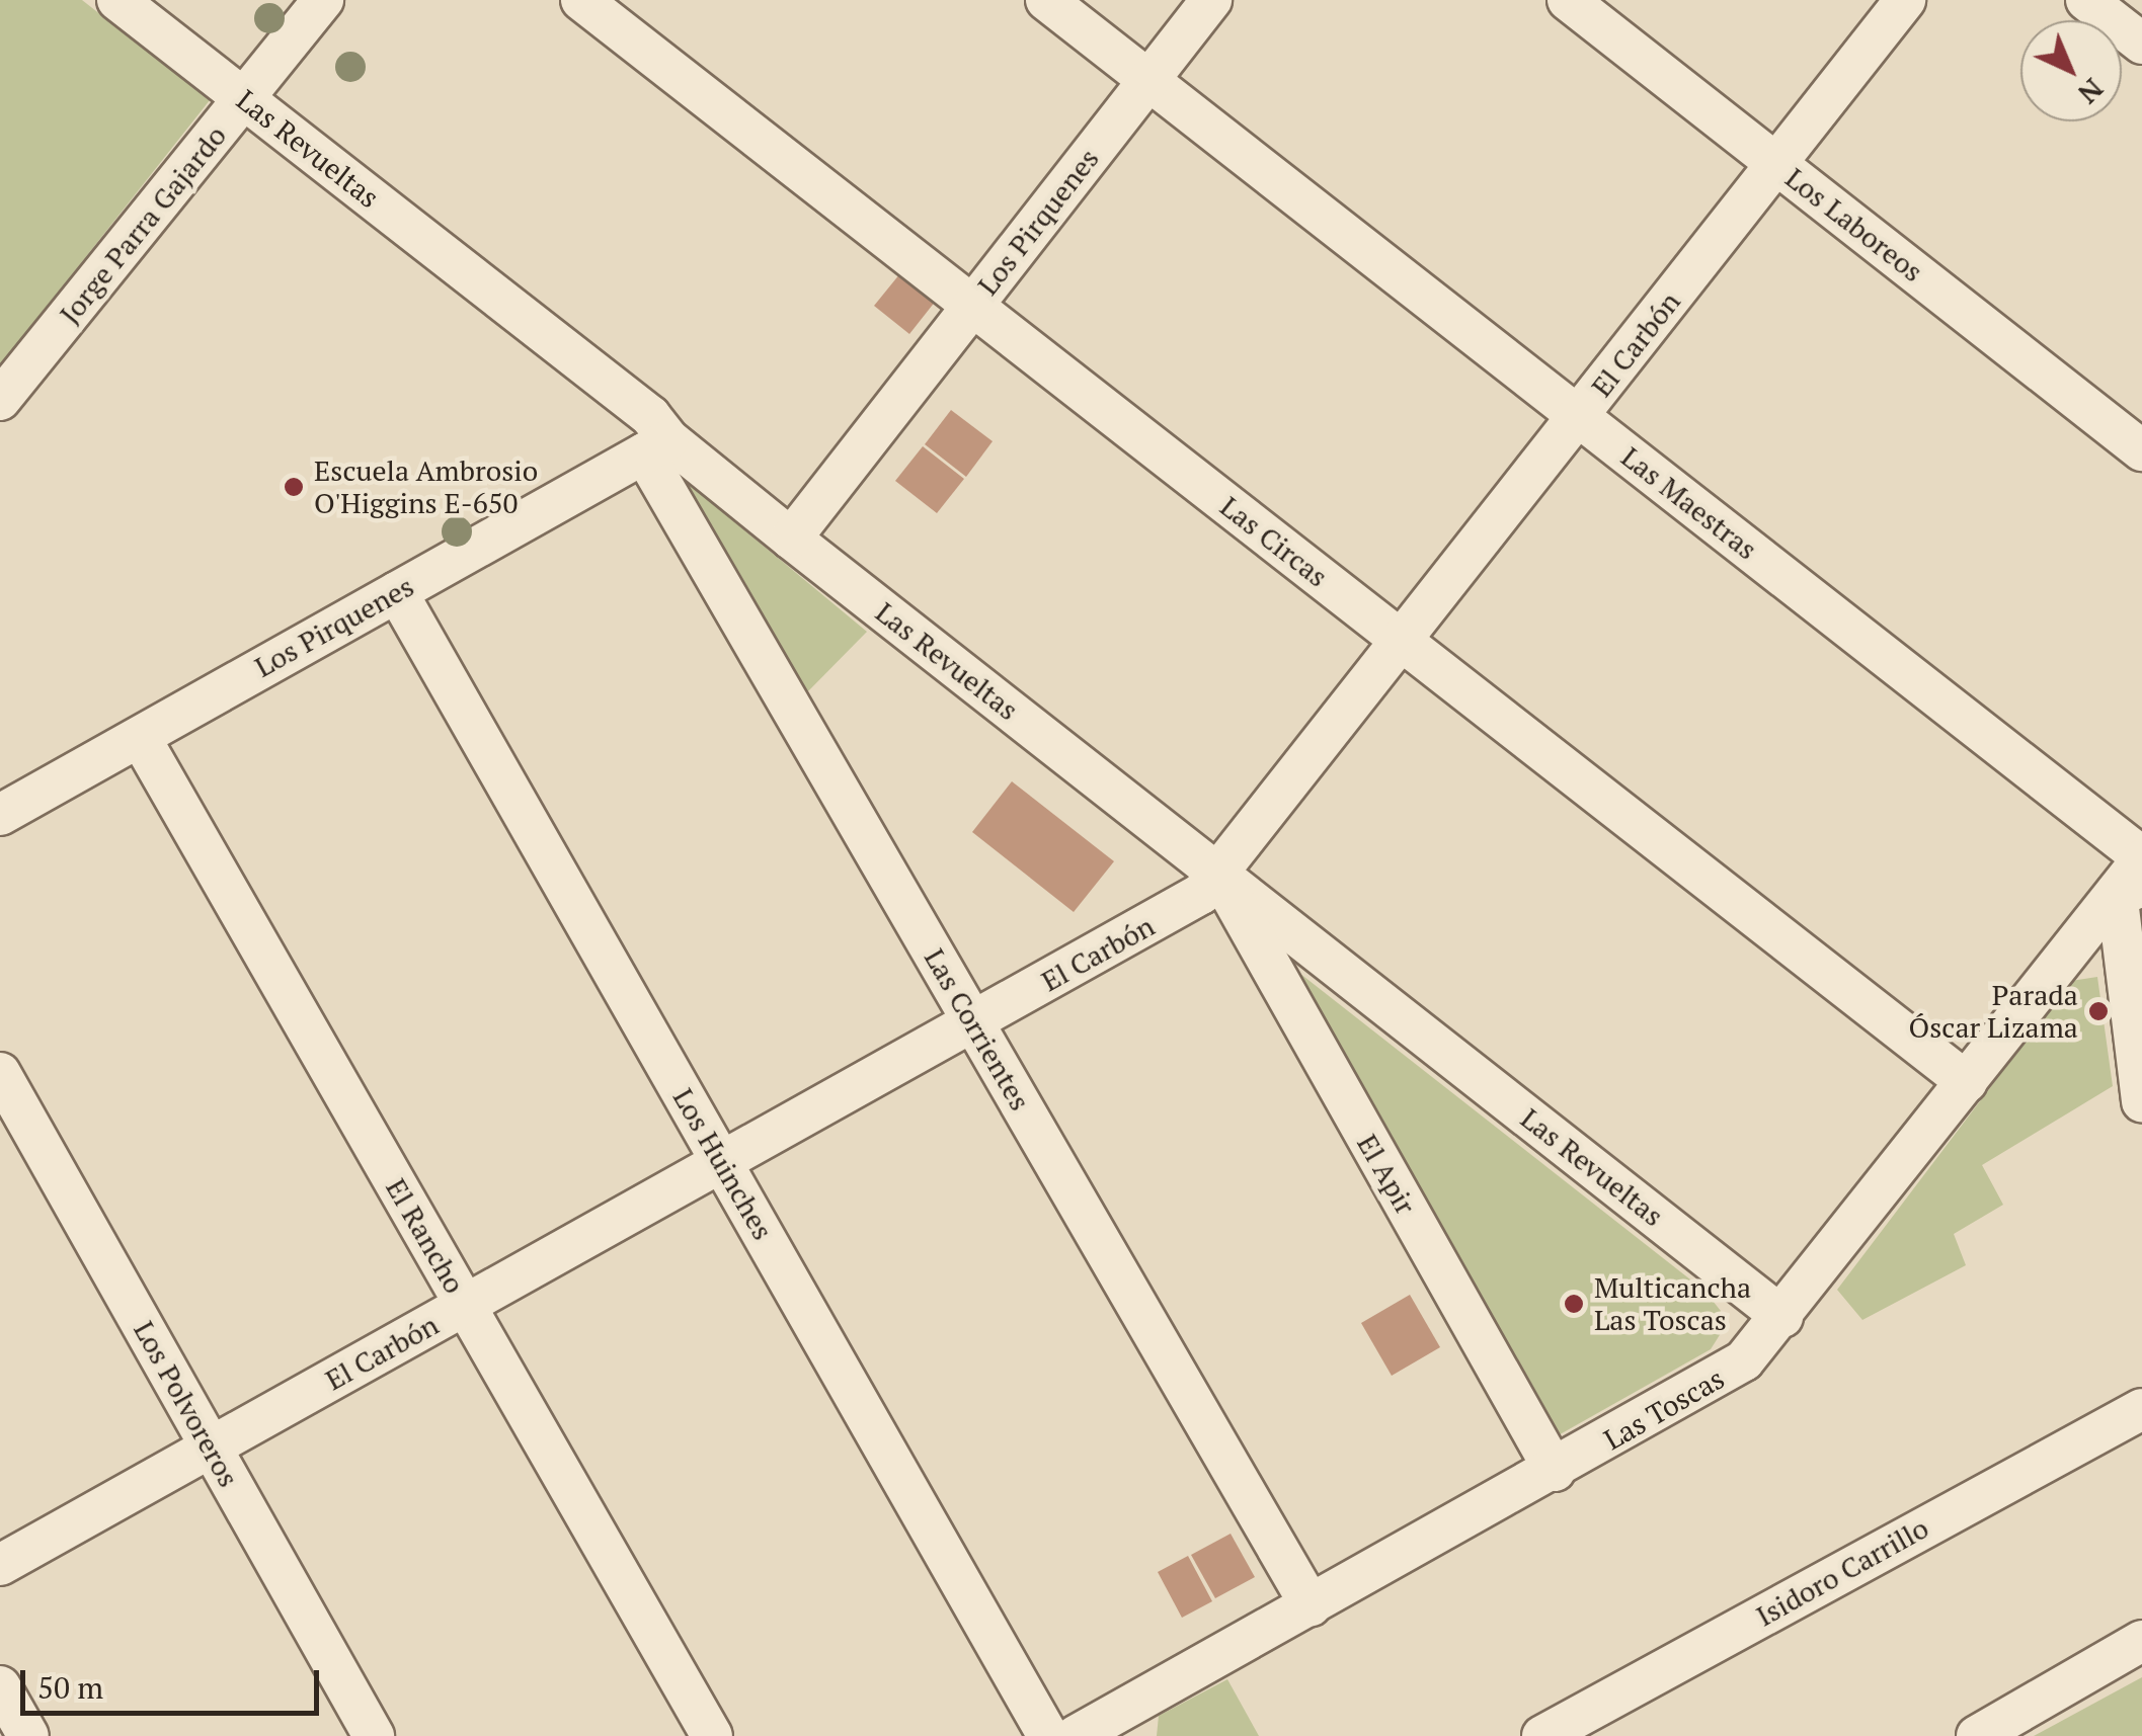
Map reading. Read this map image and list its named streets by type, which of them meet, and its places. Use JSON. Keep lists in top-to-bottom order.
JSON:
{
  "streets": {
    "street": [
      "Las Revueltas",
      "Los Pirquenes",
      "Jorge Parra Gajardo",
      "Los Laboreos",
      "El Carbón",
      "Las Maestras",
      "Las Circas",
      "Las Corrientes",
      "Los Huinches",
      "El Apir",
      "El Rancho",
      "Los Polvoreros",
      "Las Toscas",
      "Isidoro Carrillo"
    ]
  },
  "crossings": [
    ["Las Revueltas", "Los Pirquenes"],
    ["Las Revueltas", "Jorge Parra Gajardo"],
    ["Las Revueltas", "El Carbón"],
    ["Las Revueltas", "Las Corrientes"],
    ["Las Revueltas", "El Apir"],
    ["Las Revueltas", "Las Toscas"],
    ["Los Pirquenes", "Las Maestras"],
    ["Los Pirquenes", "Las Circas"],
    ["Los Pirquenes", "Las Corrientes"],
    ["Los Pirquenes", "Los Huinches"],
    ["Los Pirquenes", "El Rancho"],
    ["Los Laboreos", "El Carbón"],
    ["El Carbón", "Las Maestras"],
    ["El Carbón", "Las Circas"],
    ["El Carbón", "Las Corrientes"],
    ["El Carbón", "Los Huinches"],
    ["El Carbón", "El Apir"],
    ["El Carbón", "El Rancho"],
    ["El Carbón", "Los Polvoreros"],
    ["Las Maestras", "Las Toscas"],
    ["Las Circas", "Las Toscas"],
    ["Las Corrientes", "Las Toscas"],
    ["El Apir", "Las Toscas"]
  ],
  "places": ["Escuela Ambrosio O'Higgins E-650", "Parada Óscar Lizama", "Multicancha Las Toscas"],
  "scale_bar": "50 m",
  "north": "bottom right"
}
